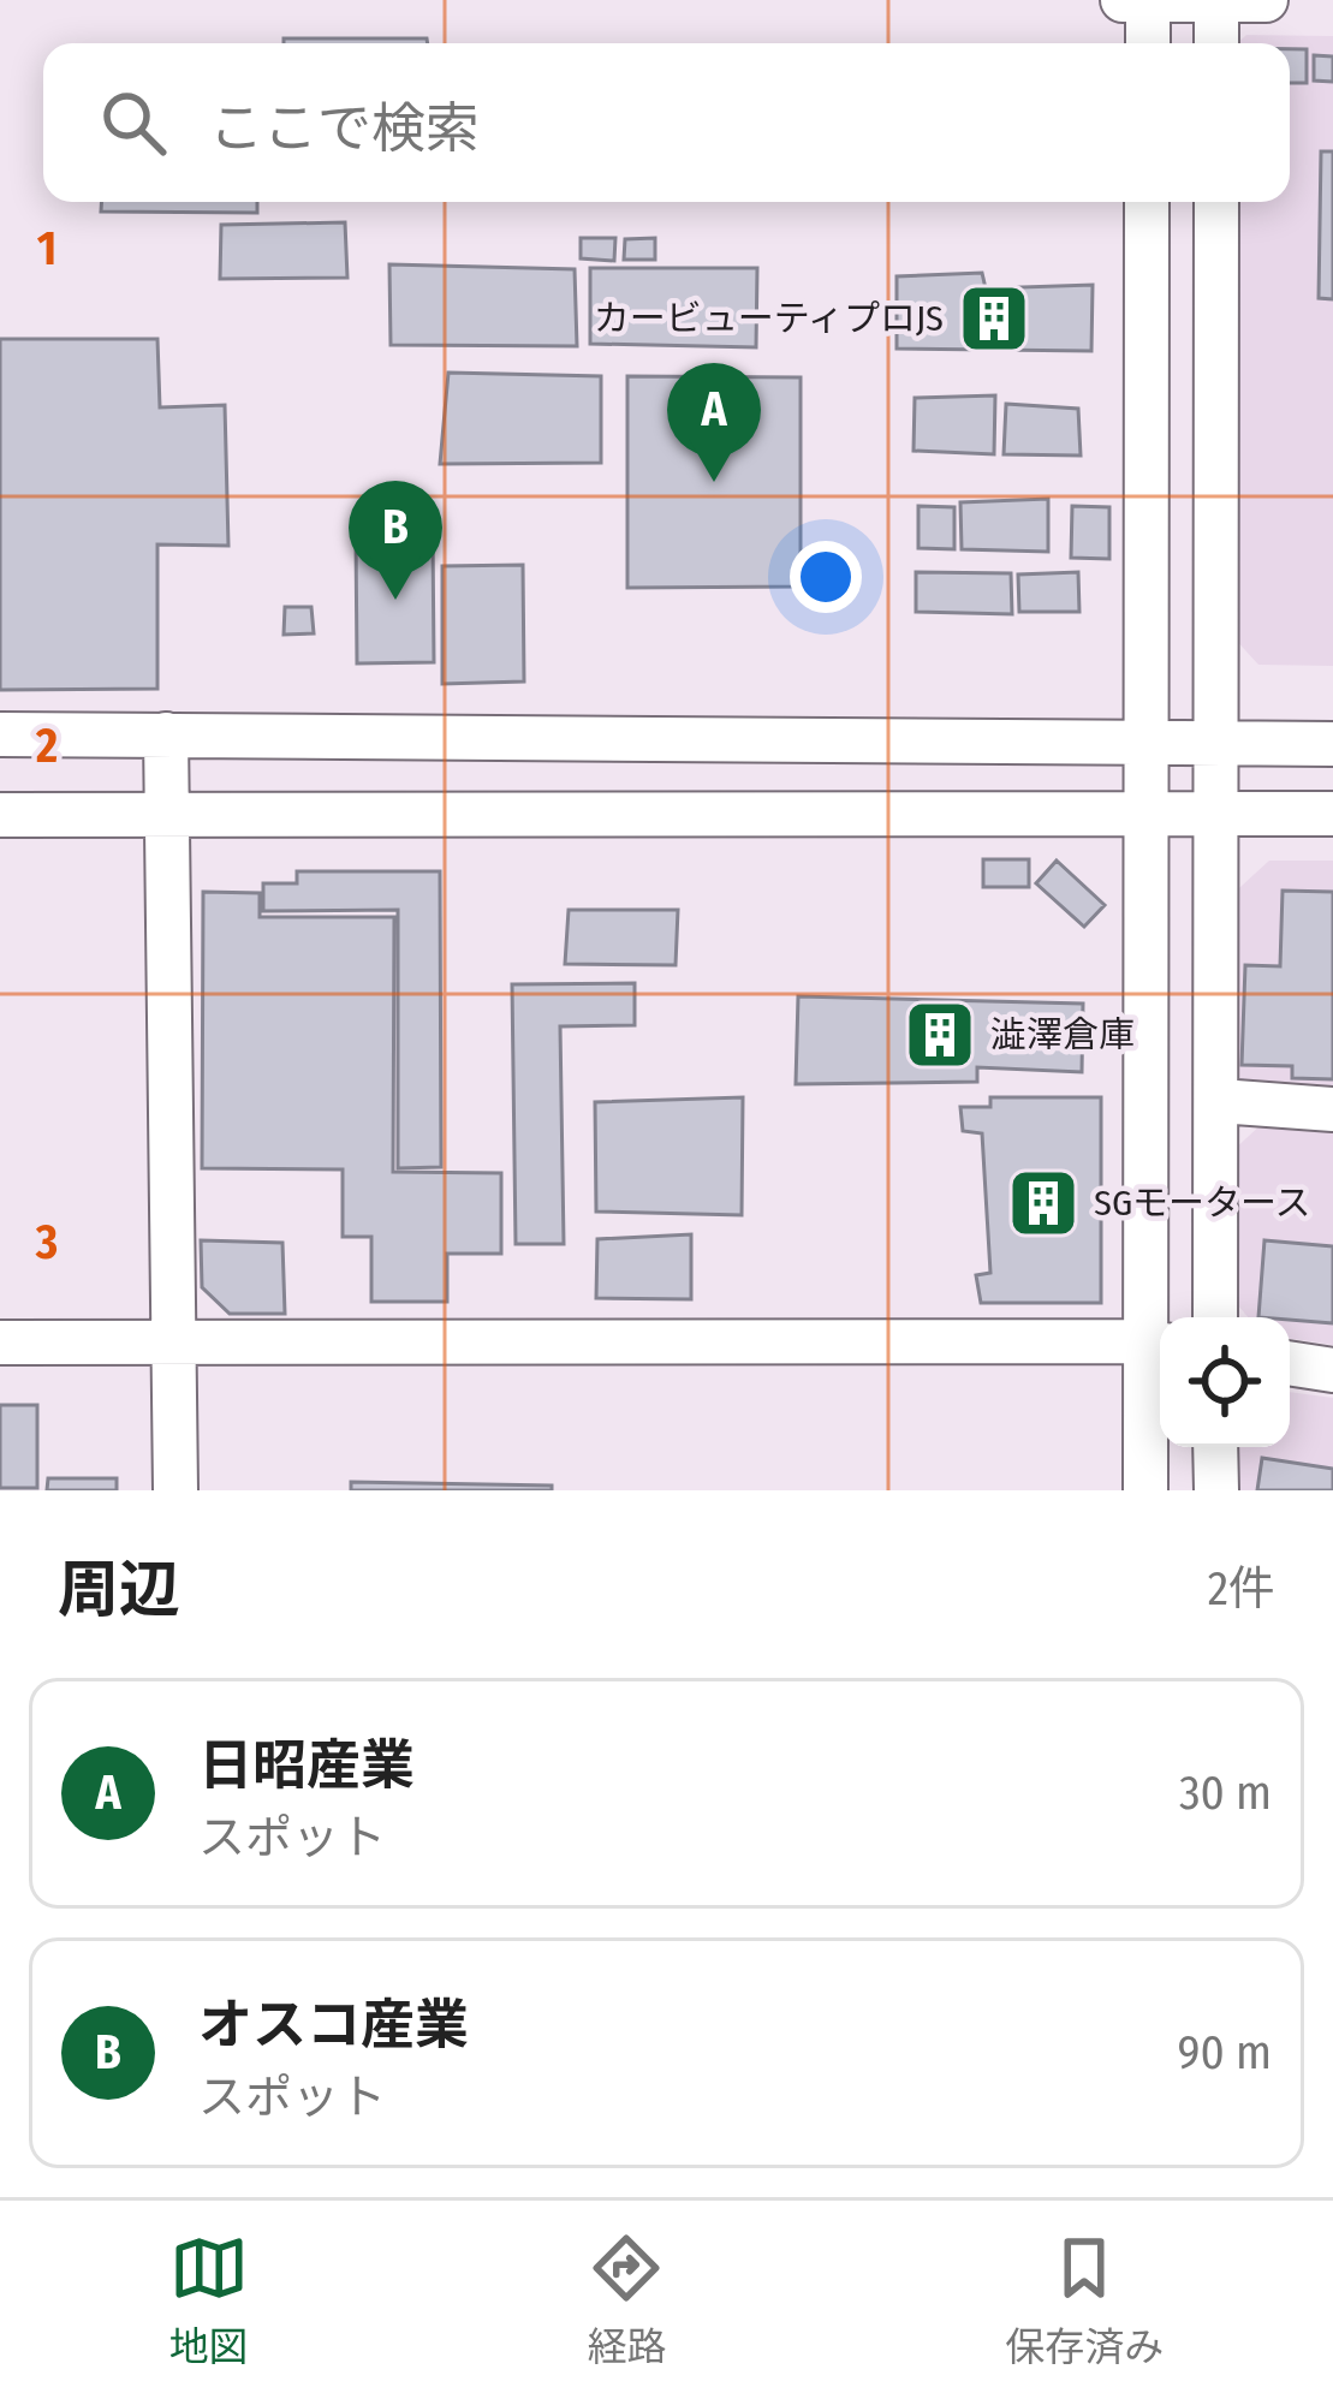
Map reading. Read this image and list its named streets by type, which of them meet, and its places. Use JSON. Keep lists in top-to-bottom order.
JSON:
{
  "places": {
    "building": ["カービューティプロJS", "澁澤倉庫", "SGモータース"]
  },
  "page": {
    "search": "ここで検索",
    "pins": ["A", "B"],
    "heading": ["周辺", "2件"],
    "list": [
      {
        "mark": "A",
        "name": "日昭産業",
        "note": "スポット",
        "value": "30 m"
      },
      {
        "mark": "B",
        "name": "オスコ産業",
        "note": "スポット",
        "value": "90 m"
      }
    ],
    "nav": ["地図", "経路", "保存済み"]
  },
  "grid": {
    "rows": ["1", "2", "3"]
  }
}
